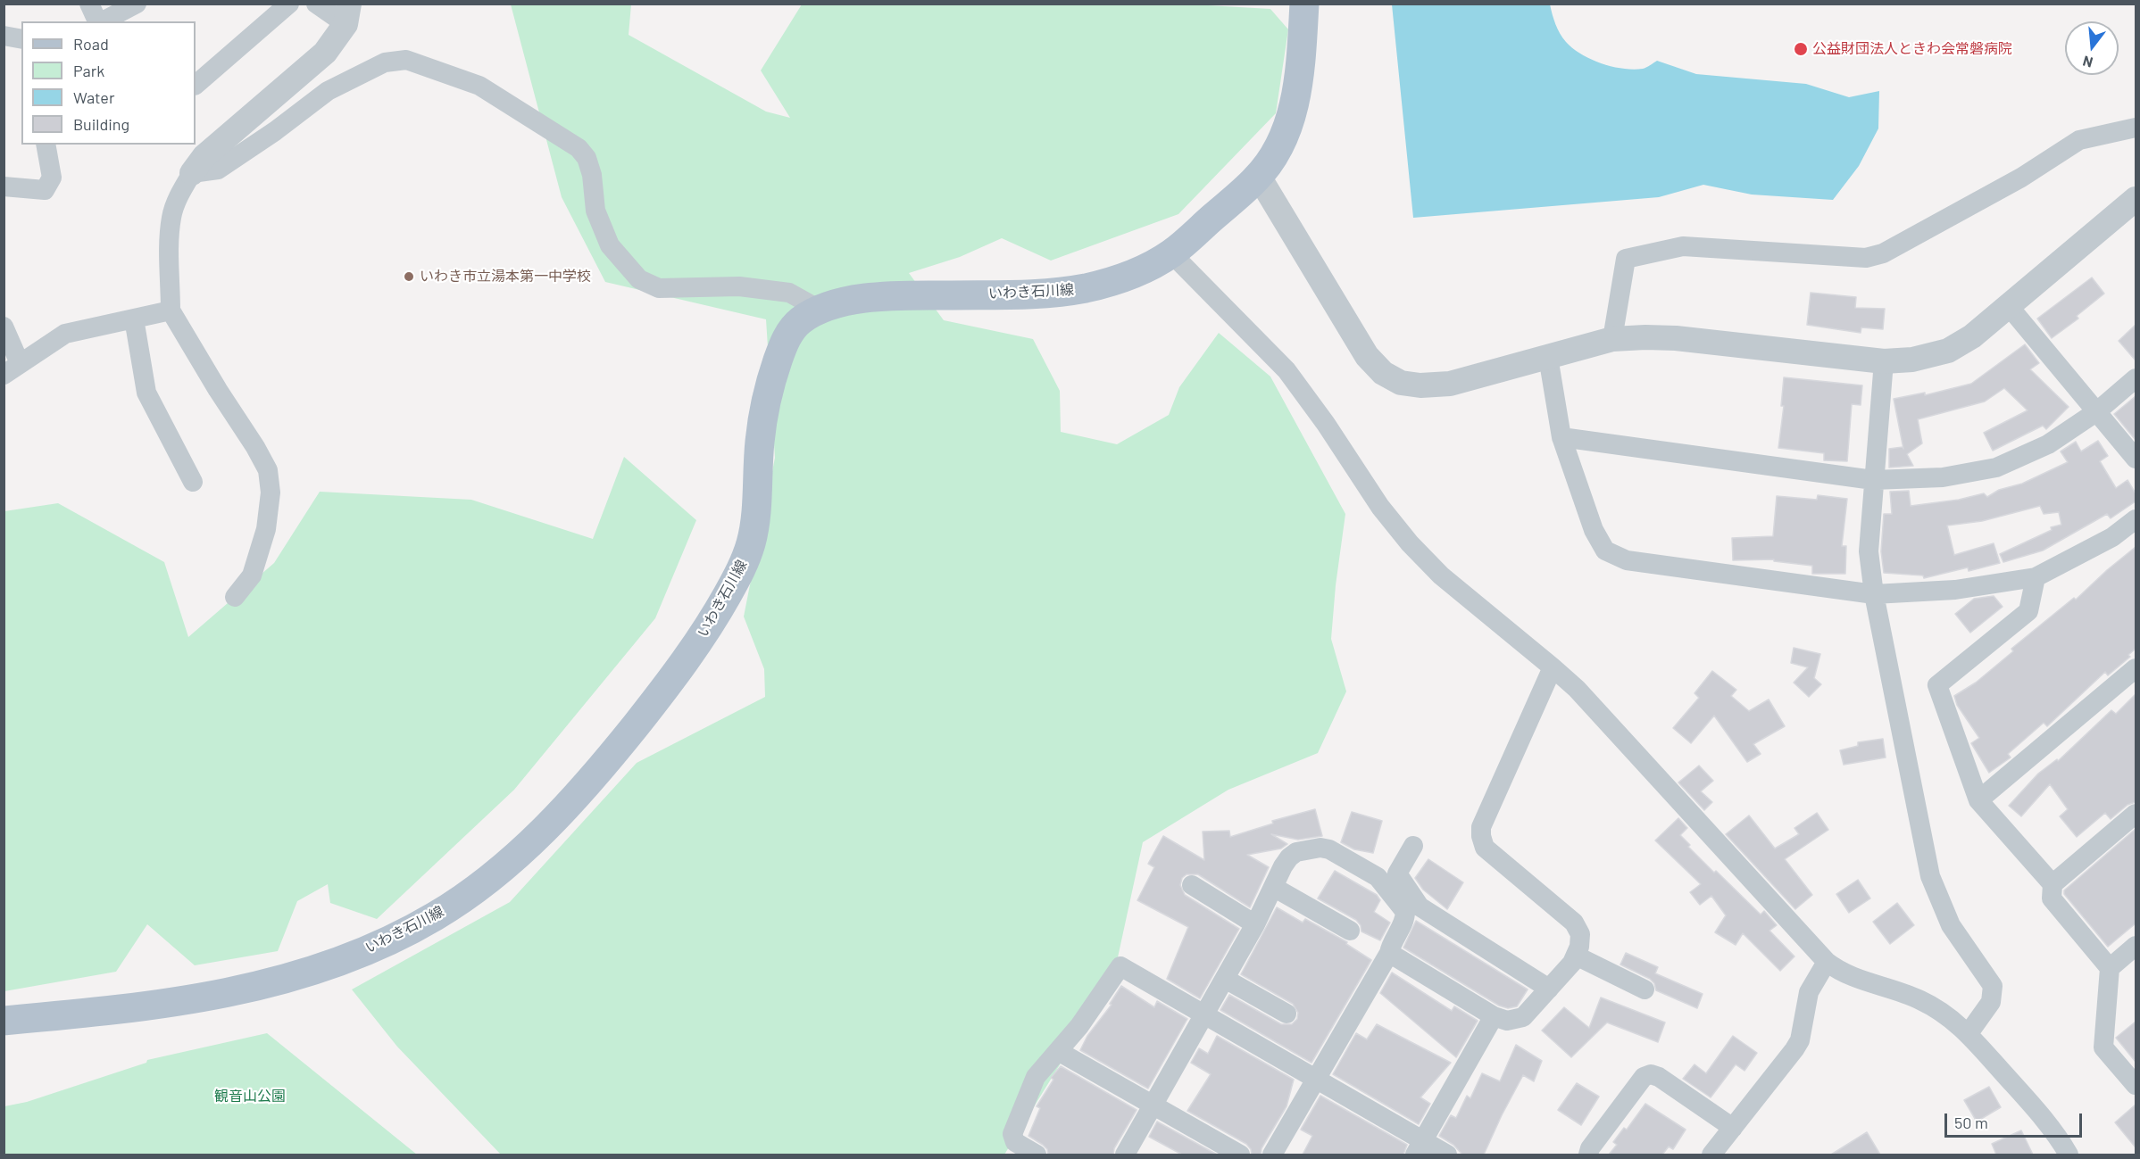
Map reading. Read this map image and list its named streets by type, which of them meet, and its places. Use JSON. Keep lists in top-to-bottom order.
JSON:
{
  "streets": {
    "main road": ["いわき石川線"]
  },
  "parks": ["観音山公園"],
  "places": ["公益財団法人ときわ会常磐病院", "いわき市立湯本第一中学校"],
  "legend": [
    "Road",
    "Park",
    "Water",
    "Building"
  ],
  "scale_bar": "50 m",
  "north": "bottom"
}
